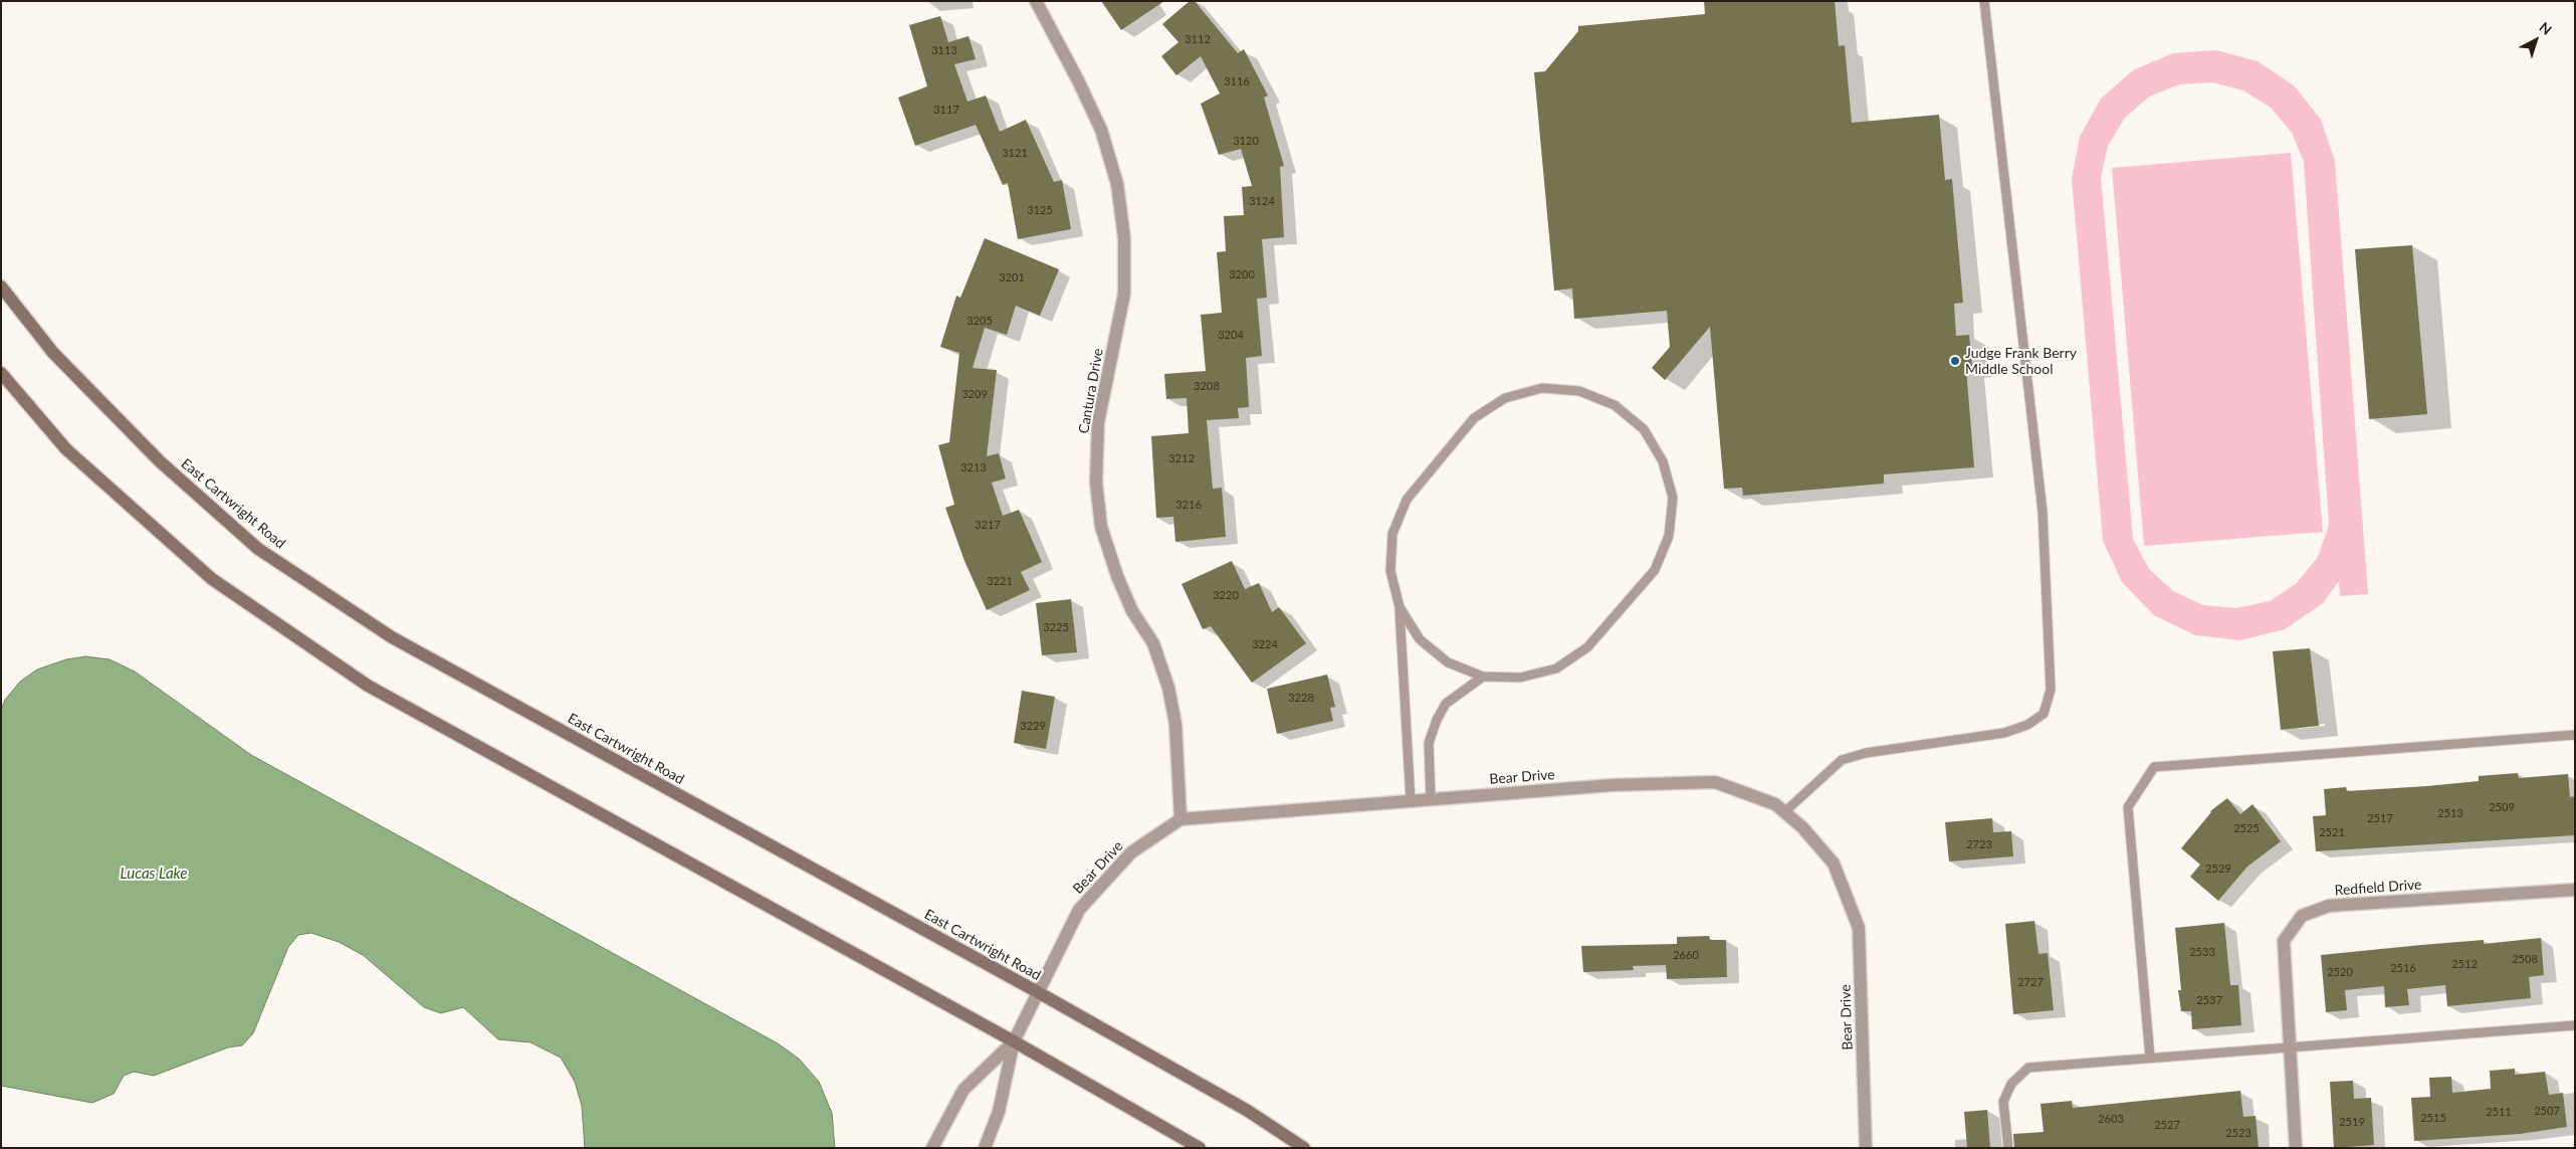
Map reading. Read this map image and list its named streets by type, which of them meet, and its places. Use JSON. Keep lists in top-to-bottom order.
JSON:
{
  "streets": {
    "main road": ["East Cartwright Road"],
    "street": ["Cantura Drive", "Bear Drive", "Redfield Drive"]
  },
  "crossings": [
    ["Cantura Drive", "Bear Drive"],
    ["East Cartwright Road", "Bear Drive"]
  ],
  "water": ["Lucas Lake"],
  "places": ["Judge Frank Berry Middle School"],
  "house_numbers": [
    "3112",
    "3113",
    "3116",
    "3117",
    "3120",
    "3121",
    "3124",
    "3125",
    "3200",
    "3201",
    "3205",
    "3204",
    "3208",
    "3209",
    "3212",
    "3213",
    "3216",
    "3217",
    "3221",
    "3220",
    "3225",
    "3224",
    "3228",
    "3229",
    "2509",
    "2513",
    "2517",
    "2525",
    "2521",
    "2723",
    "2529",
    "2533",
    "2660",
    "2508",
    "2512",
    "2516",
    "2520",
    "2727",
    "2537",
    "2507",
    "2511",
    "2515",
    "2603",
    "2519",
    "2527",
    "2523"
  ],
  "north": "top right"
}
